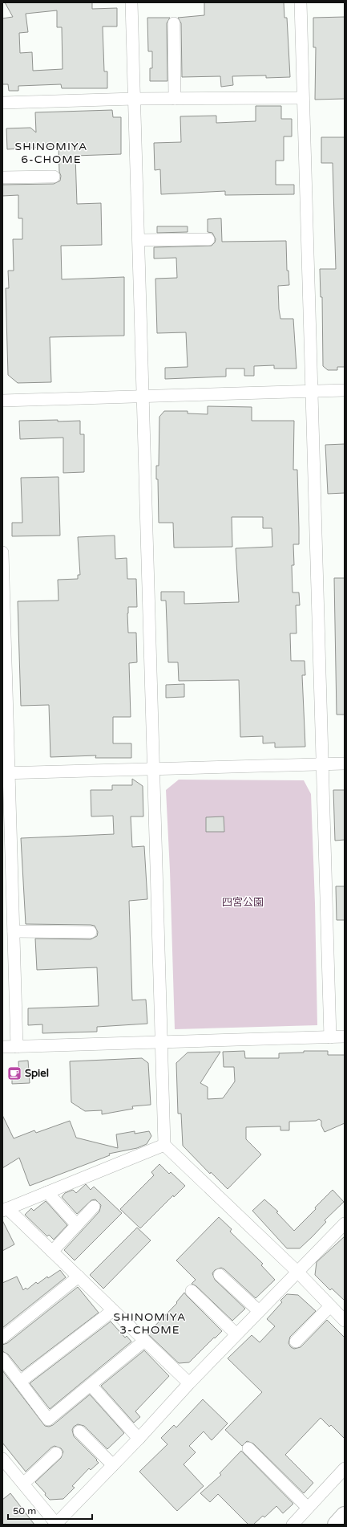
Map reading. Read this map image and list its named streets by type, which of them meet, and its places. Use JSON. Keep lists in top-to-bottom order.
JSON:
{
  "districts": ["SHINOMIYA 6-CHOME", "SHINOMIYA 3-CHOME"],
  "parks": ["四宮公園"],
  "places": {
    "cafe": ["Spiel"]
  },
  "scale_bar": "50 m"
}
